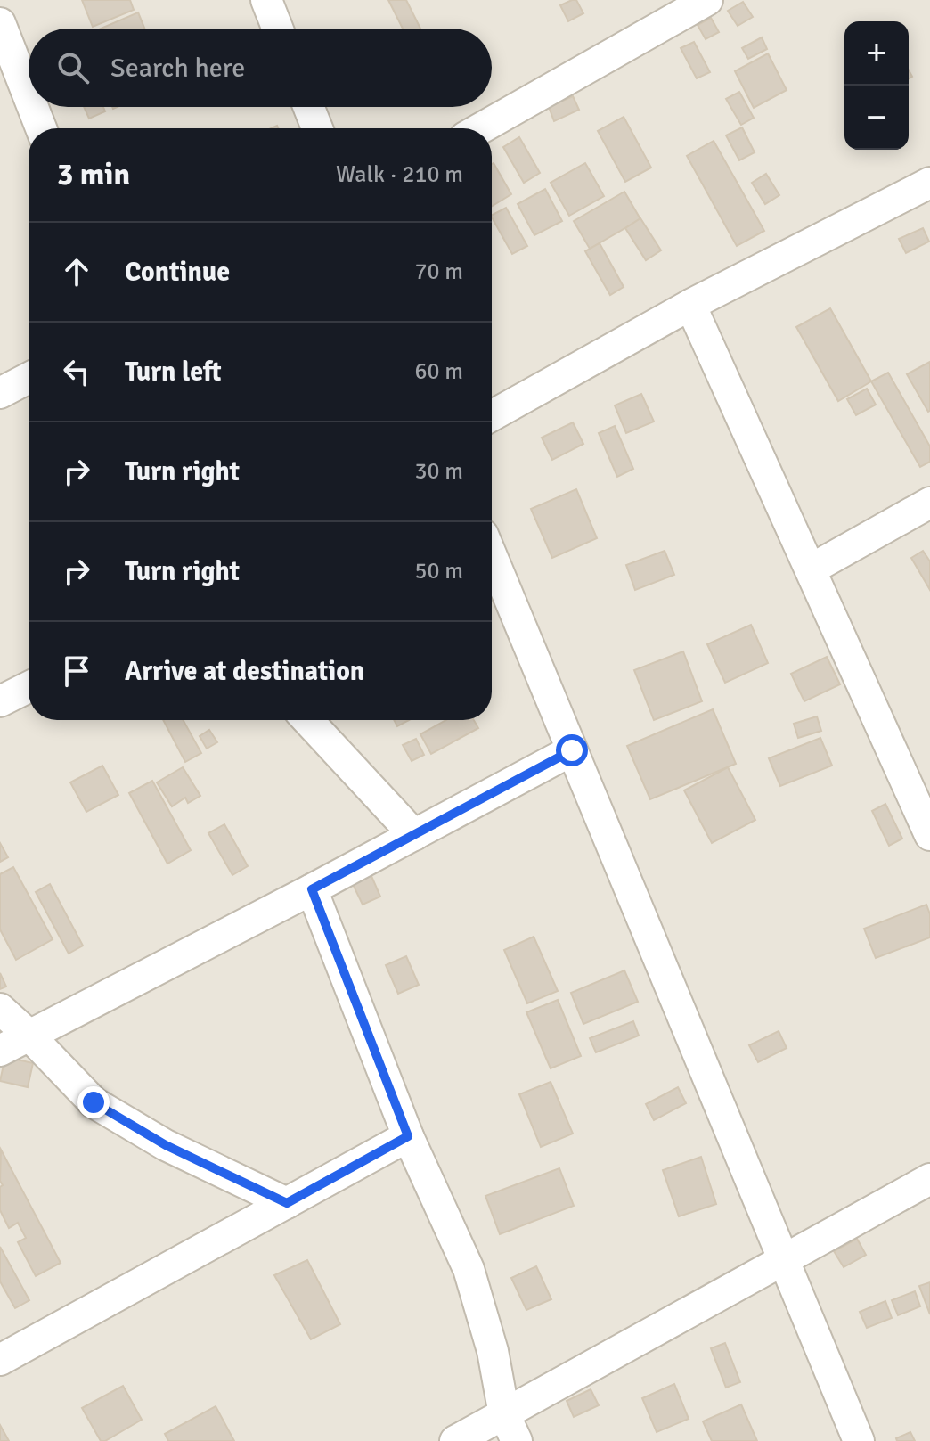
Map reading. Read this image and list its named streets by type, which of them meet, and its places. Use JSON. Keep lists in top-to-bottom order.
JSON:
{
  "page": {
    "map_buttons": ["+", "−"],
    "search": "Search here",
    "heading": ["3 min", "Walk · 210 m"],
    "list": [
      ["Continue", "70 m"],
      ["Turn left", "60 m"],
      ["Turn right", "30 m"],
      ["Turn right", "50 m"],
      "Arrive at destination"
    ]
  }
}
